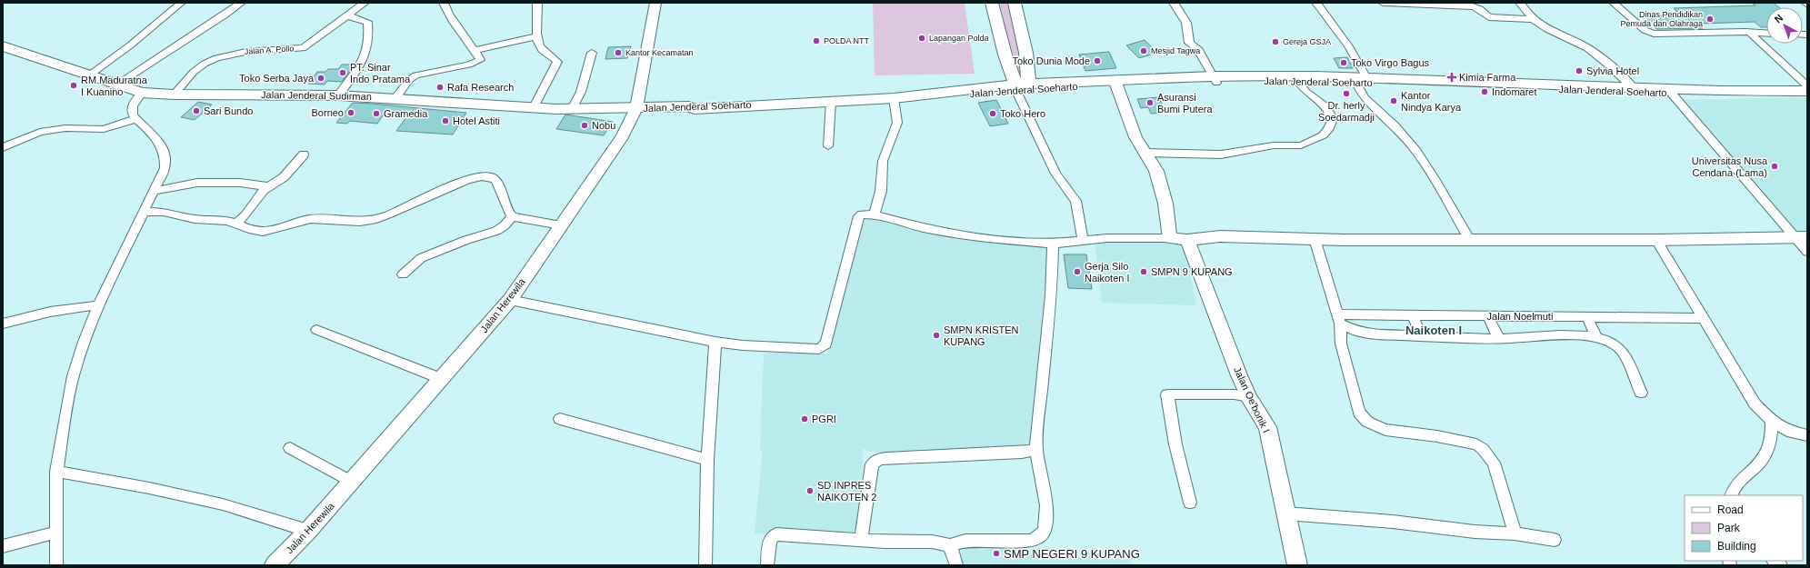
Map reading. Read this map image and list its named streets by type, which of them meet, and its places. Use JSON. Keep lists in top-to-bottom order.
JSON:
{
  "streets": {
    "main road": ["Jalan Jenderal Soeharto", "Jalan Jenderal Sudirman"],
    "street": [
      "Jalan A. Pollo",
      "Jalan Herewila",
      "Jalan Noelmuti",
      "Jalan Oe'bonik I"
    ]
  },
  "crossings": [
    ["Jalan A. Pollo", "Jalan Jenderal Sudirman"],
    ["Jalan Jenderal Soeharto", "Jalan Jenderal Sudirman"],
    ["Jalan Jenderal Soeharto", "Jalan Herewila"],
    ["Jalan Jenderal Sudirman", "Jalan Herewila"]
  ],
  "districts": ["Naikoten I"],
  "places": {
    "other": [
      "Dinas Pendidikan Pemuda dan Olahraga",
      "Lapangan Polda",
      "POLDA NTT",
      "Gereja GSJA",
      "Mesjid Tagwa",
      "Kantor Kecamatan",
      "Toko Dunia Mode",
      "Toko Virgo Bagus",
      "Sylvia Hotel",
      "PT. Sinar Indo Pratama",
      "Toko Serba Jaya",
      "RM Maduratna I Kuanino",
      "Rafa Research",
      "Indomaret",
      "Dr. herly Soedarmadji",
      "Kantor Nindya Karya",
      "Asuransi Bumi Putera",
      "Sari Bundo",
      "Borneo",
      "Gramedia",
      "Toko Hero",
      "Hotel Astiti",
      "Nobu",
      "Universitas Nusa Cendana (Lama)",
      "Gerja Silo Naikoten I",
      "SMPN 9 KUPANG",
      "SMPN KRISTEN KUPANG",
      "PGRI",
      "SD INPRES NAIKOTEN 2",
      "SMP NEGERI 9 KUPANG"
    ],
    "health": ["Kimia Farma"]
  },
  "legend": ["Road", "Park", "Building"],
  "north": "top left"
}
